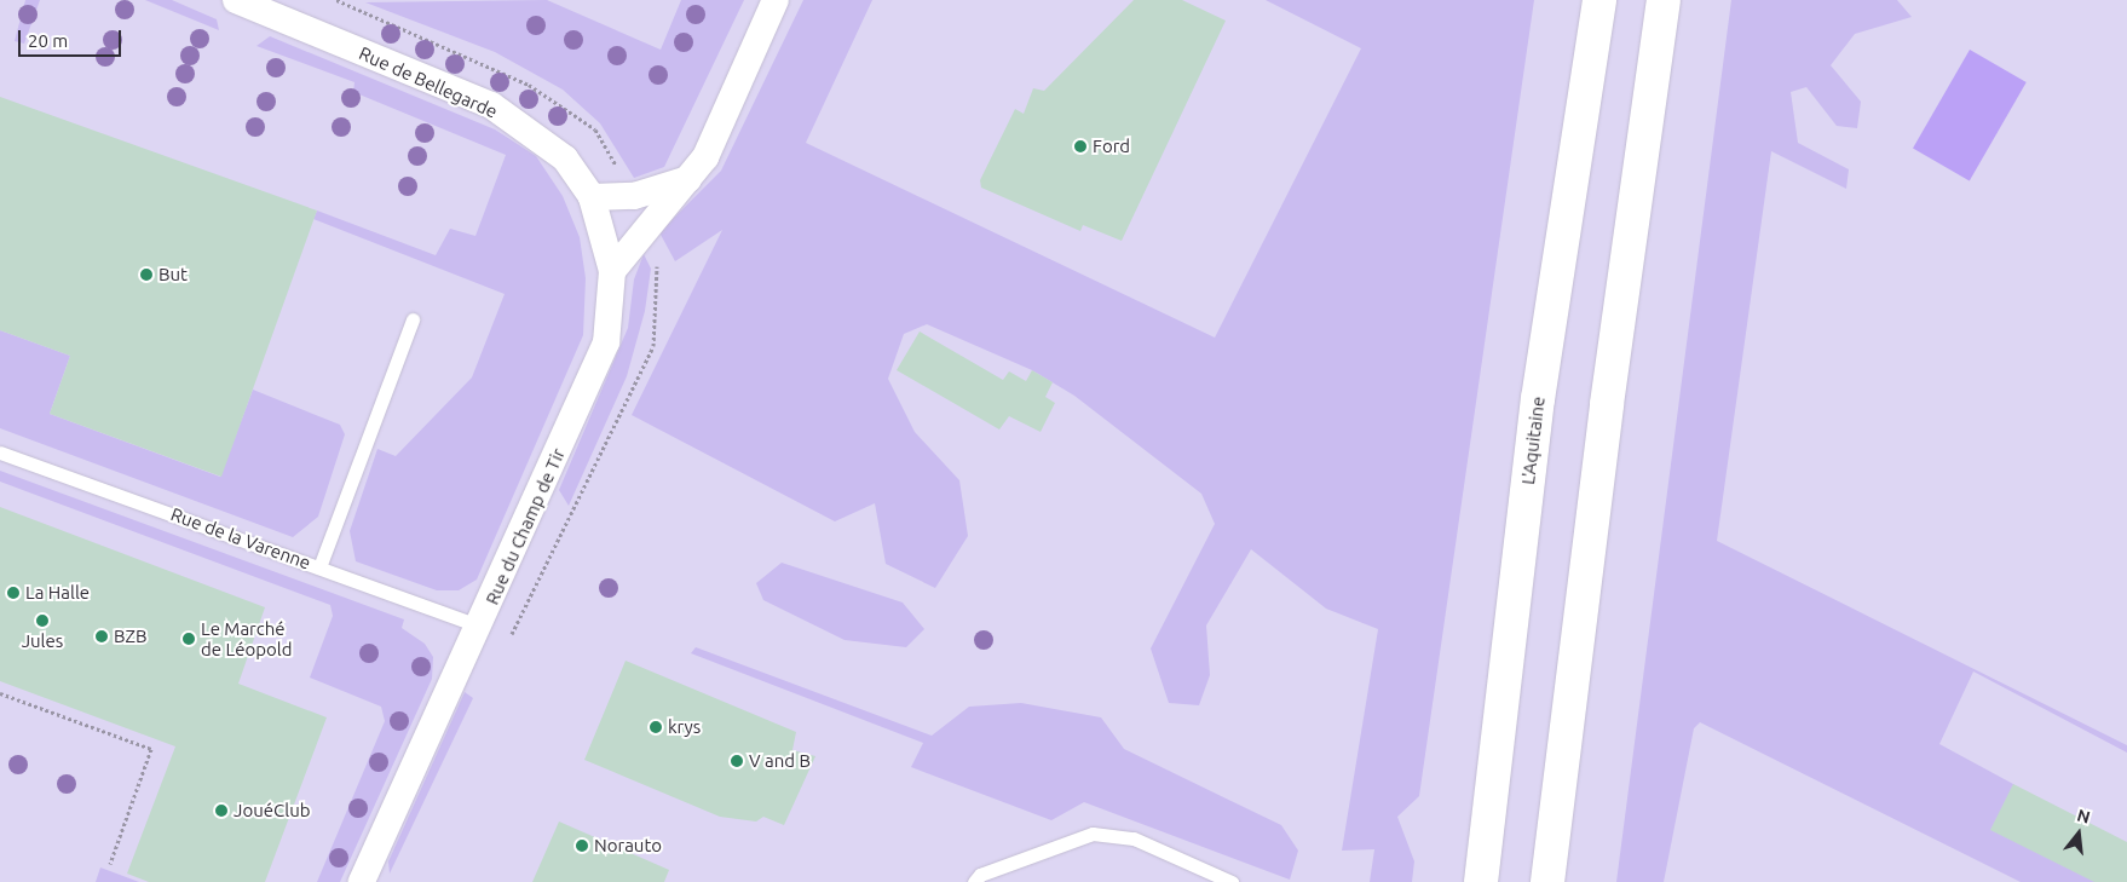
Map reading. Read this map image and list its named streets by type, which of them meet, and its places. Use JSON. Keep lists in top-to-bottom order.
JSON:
{
  "streets": {
    "highway": ["L'Aquitaine"],
    "street": ["Rue de Bellegarde", "Rue du Champ de Tir"],
    "lane": ["Rue de la Varenne"]
  },
  "crossings": [
    ["Rue de Bellegarde", "Rue du Champ de Tir"],
    ["Rue du Champ de Tir", "Rue de la Varenne"]
  ],
  "places": [
    "Ford",
    "But",
    "La Halle",
    "Jules",
    "BZB",
    "Le Marché de Léopold",
    "krys",
    "V and B",
    "JouéClub",
    "Norauto"
  ],
  "scale_bar": "20 m",
  "north": "top"
}
